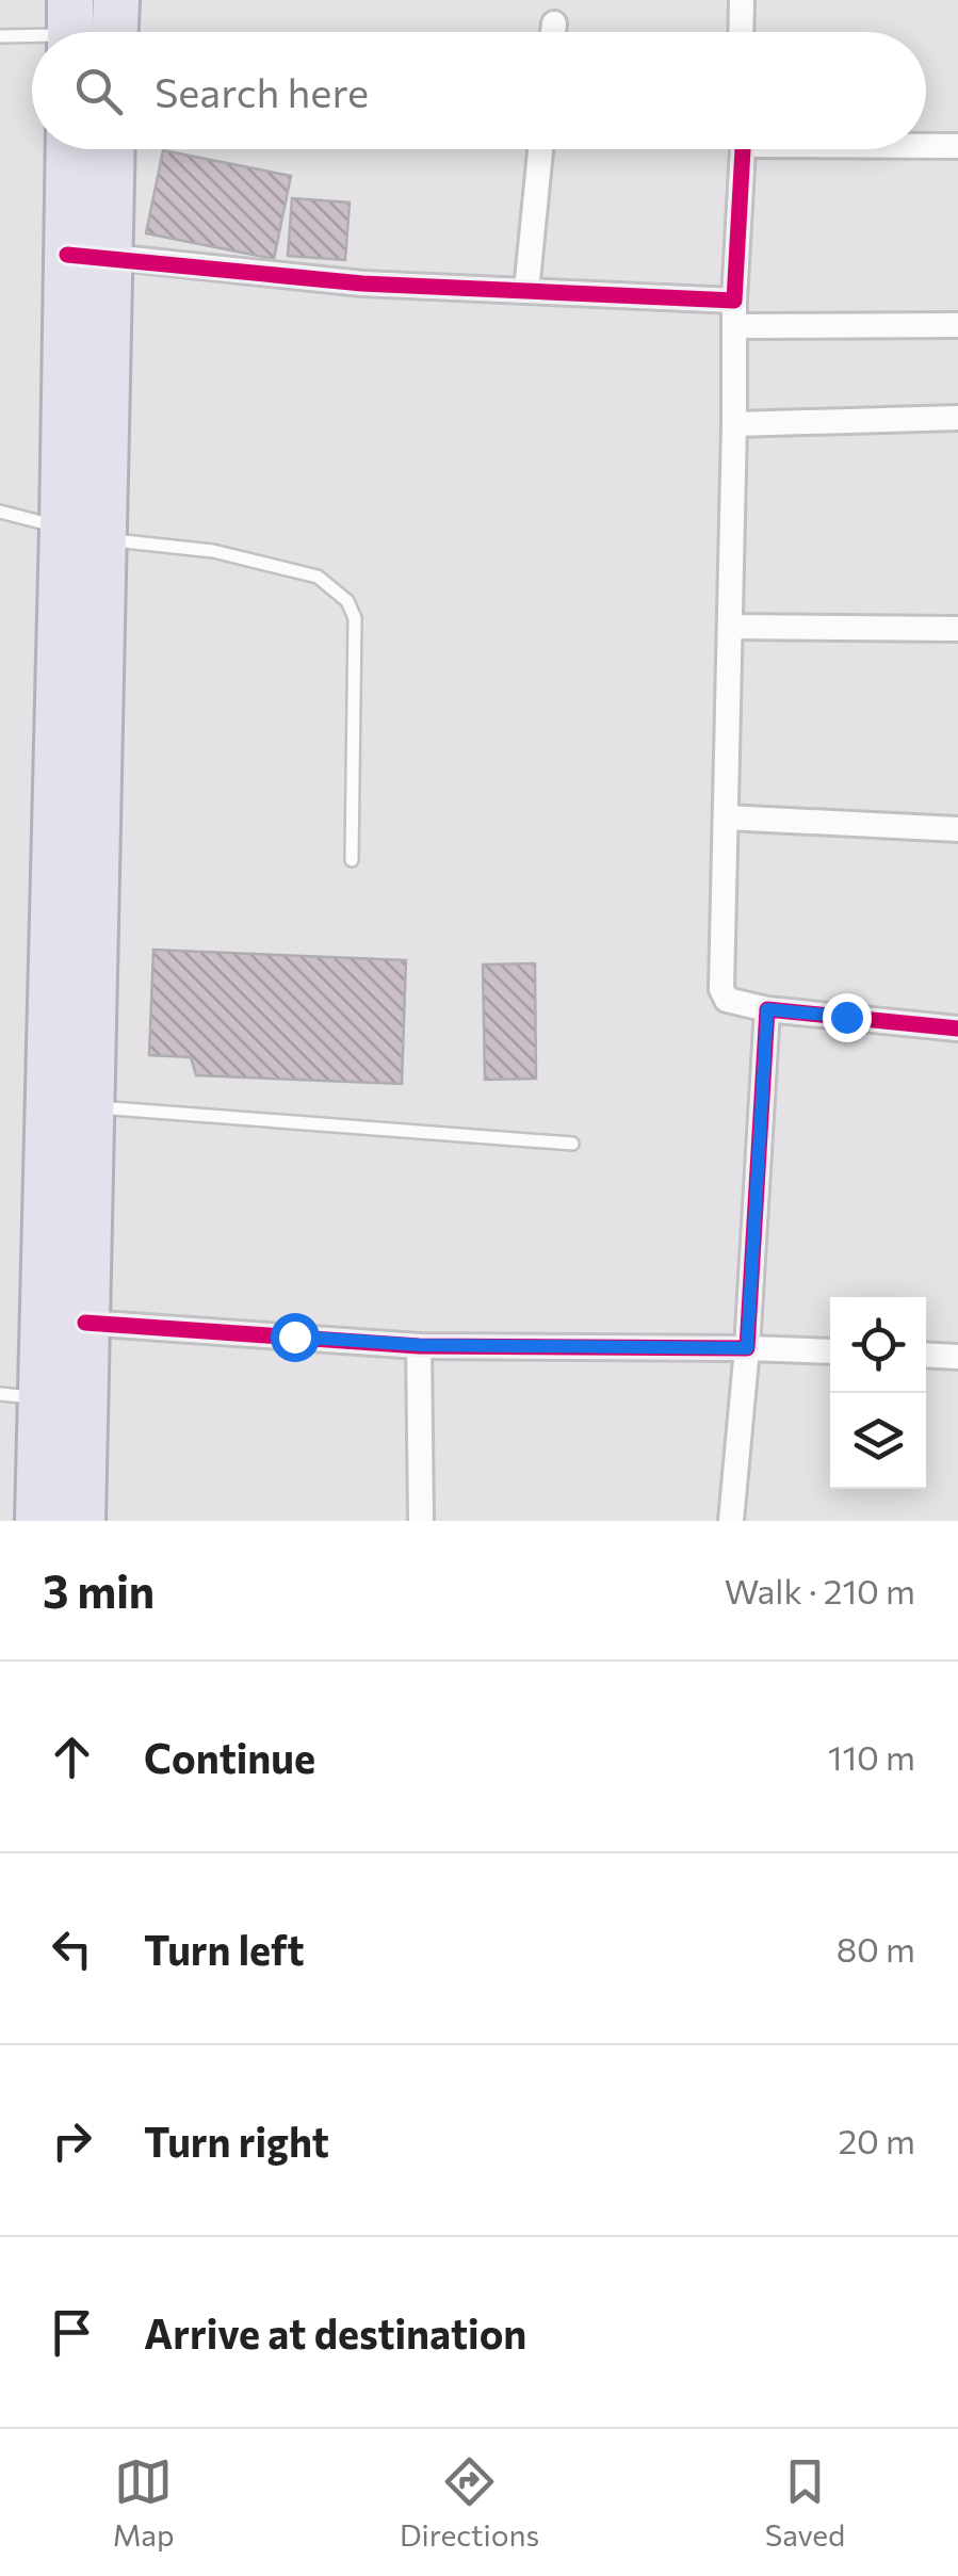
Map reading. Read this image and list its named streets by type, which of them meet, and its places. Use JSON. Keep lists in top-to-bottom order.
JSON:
{
  "page": {
    "search": "Search here",
    "heading": ["3 min", "Walk · 210 m"],
    "list": [
      ["Continue", "110 m"],
      ["Turn left", "80 m"],
      ["Turn right", "20 m"],
      "Arrive at destination"
    ],
    "nav": ["Map", "Directions", "Saved"]
  }
}
